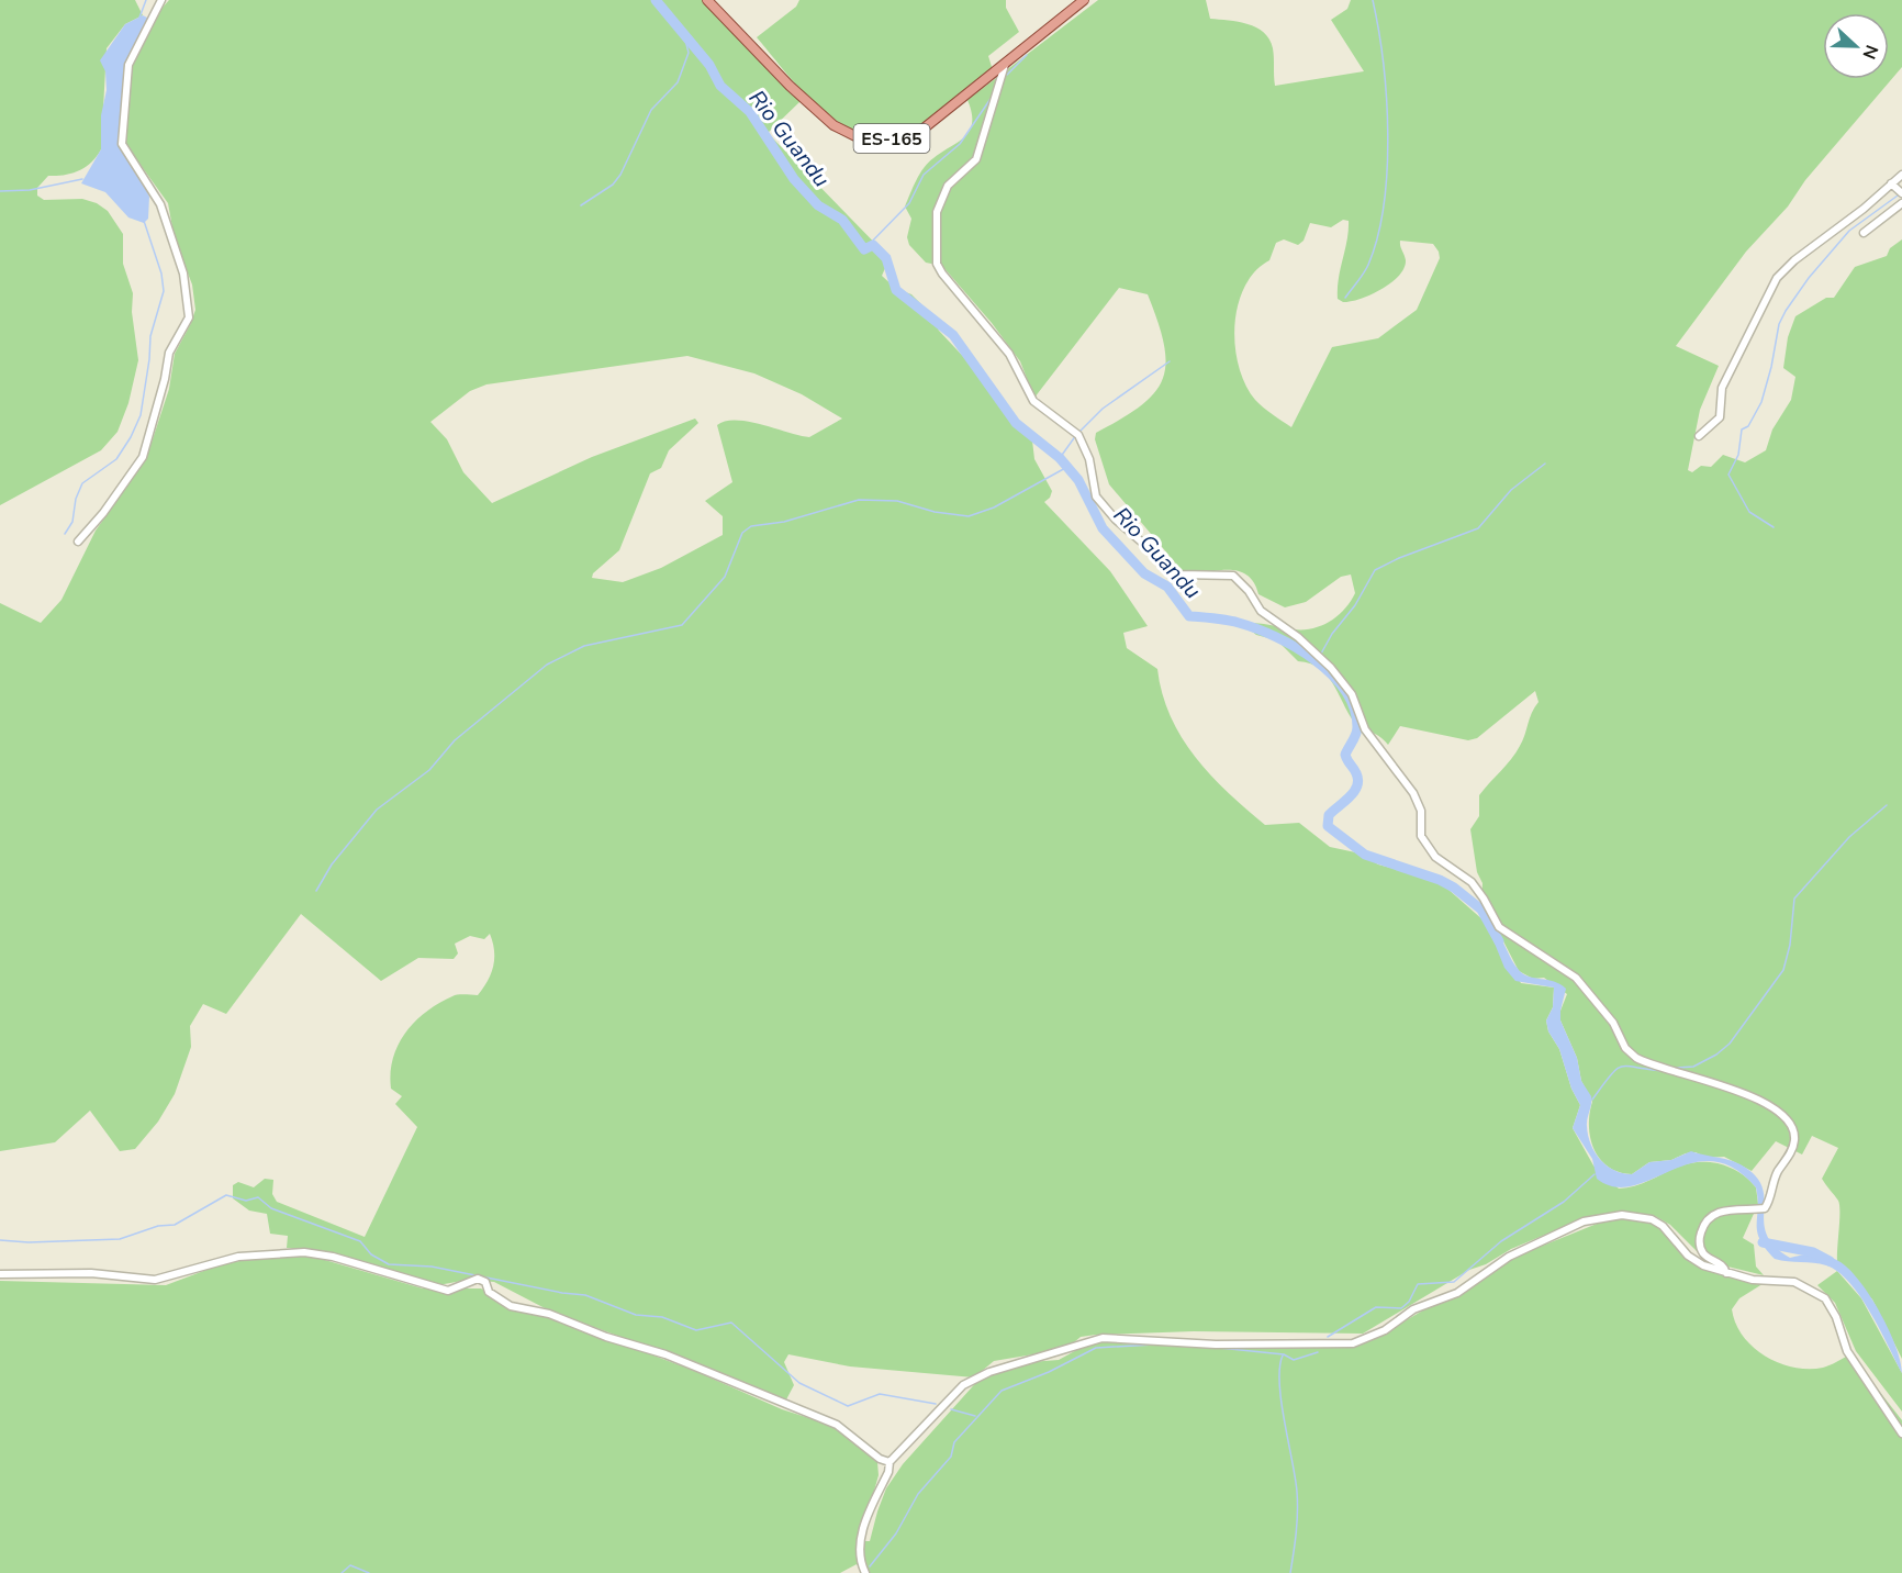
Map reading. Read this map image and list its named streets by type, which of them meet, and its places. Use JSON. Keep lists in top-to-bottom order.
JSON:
{
  "streets": {
    "main road": ["ES-165"]
  },
  "water": ["Rio Guandu"],
  "north": "right"
}
